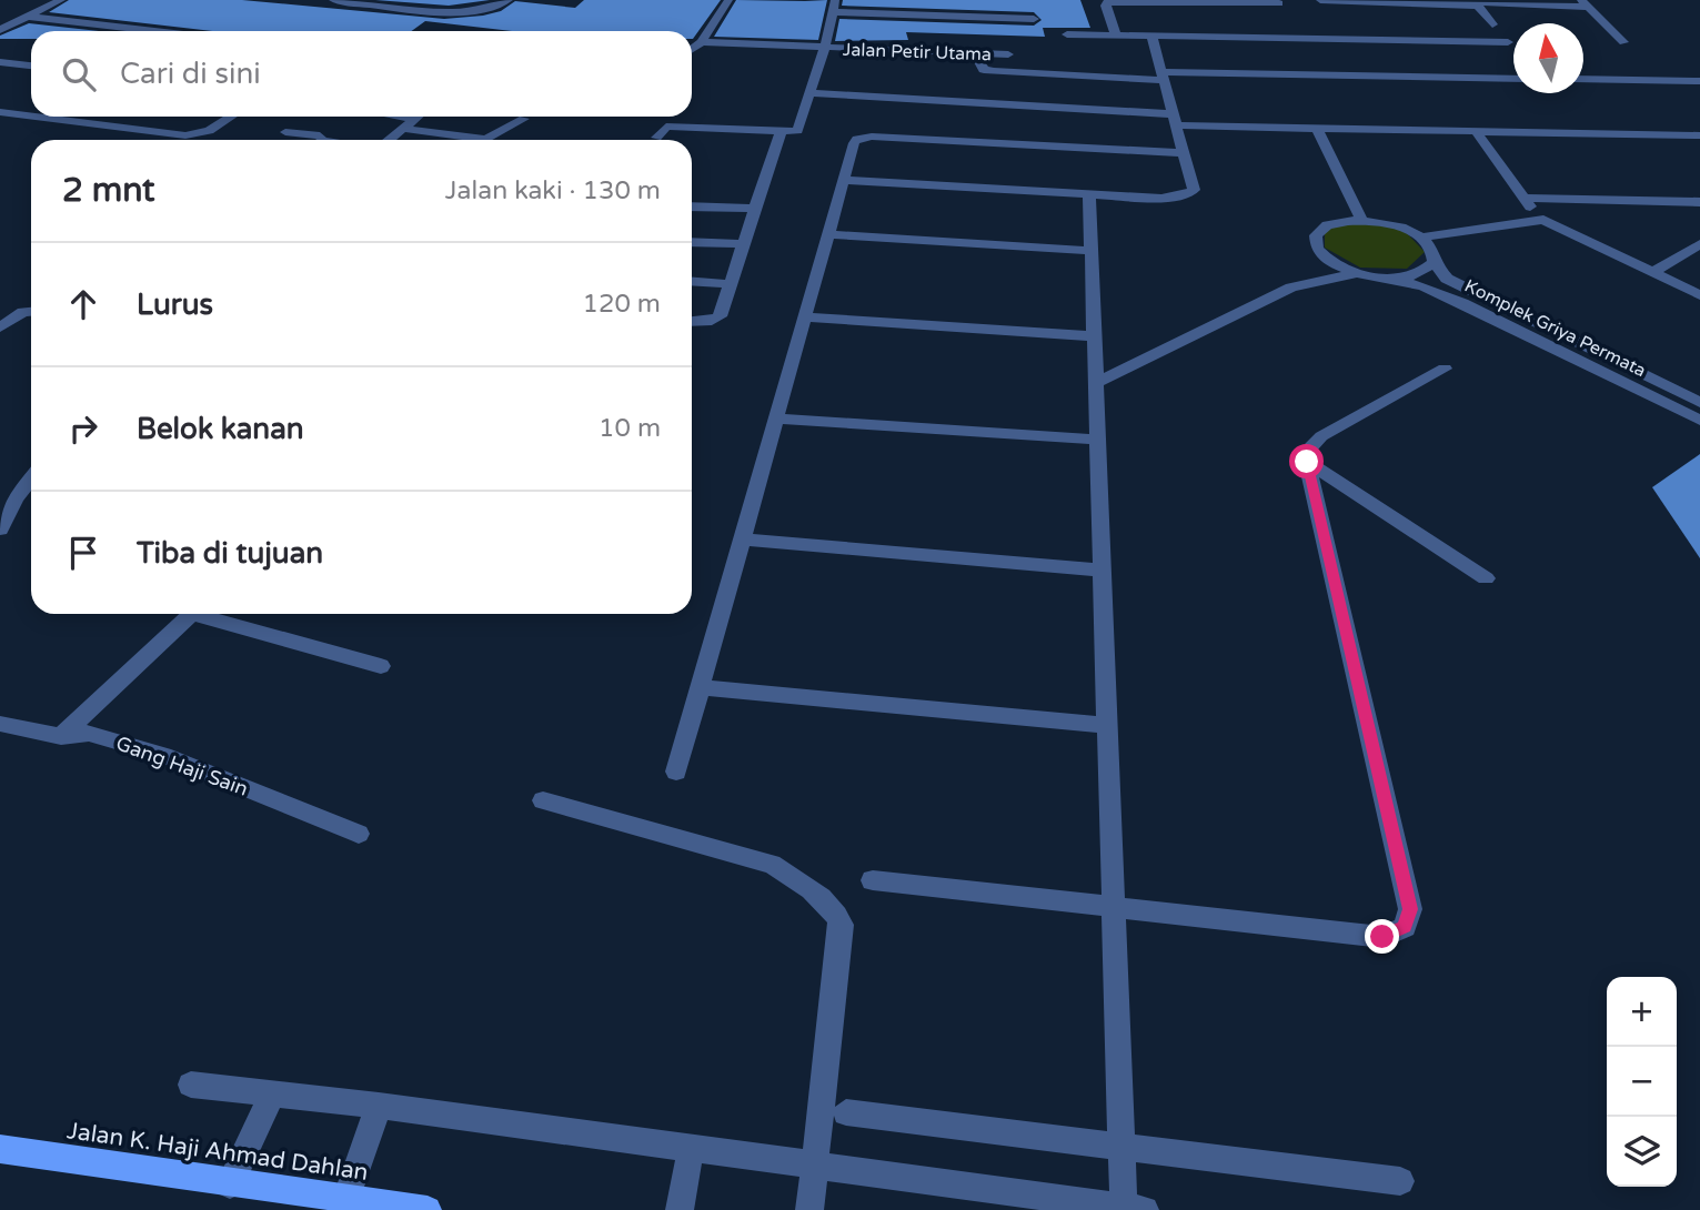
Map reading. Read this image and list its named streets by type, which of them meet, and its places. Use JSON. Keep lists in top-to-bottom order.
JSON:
{
  "streets": {
    "main road": ["Jalan K. Haji Ahmad Dahlan"],
    "street": ["Jalan Petir Utama", "Komplek Griya Permata", "Gang Haji Sain"]
  },
  "north": "top",
  "page": {
    "search": "Cari di sini",
    "heading": ["2 mnt", "Jalan kaki · 130 m"],
    "list": [
      ["Lurus", "120 m"],
      ["Belok kanan", "10 m"],
      "Tiba di tujuan"
    ],
    "map_buttons": ["+", "−"]
  }
}
